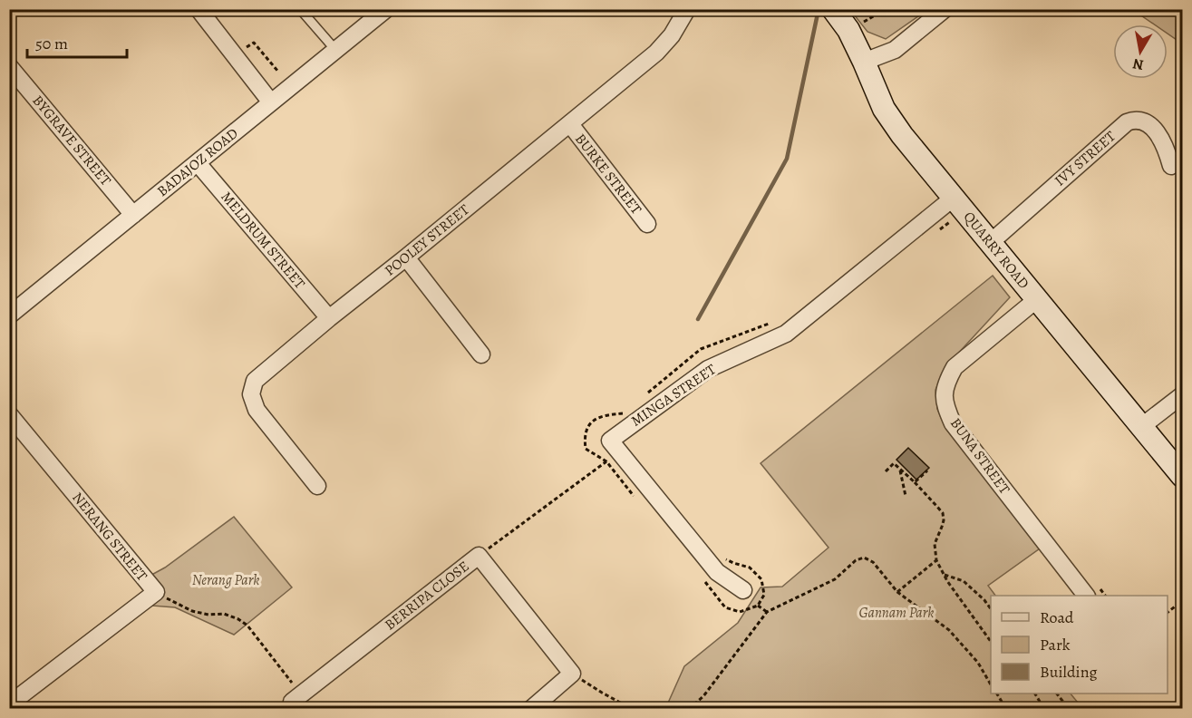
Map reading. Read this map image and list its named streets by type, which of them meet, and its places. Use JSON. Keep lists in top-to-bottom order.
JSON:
{
  "streets": {
    "street": [
      "BYGRAVE STREET",
      "IVY STREET",
      "BADAJOZ ROAD",
      "BURKE STREET",
      "MELDRUM STREET",
      "POOLEY STREET",
      "QUARRY ROAD",
      "MINGA STREET",
      "BUNA STREET",
      "NERANG STREET",
      "BERRIPA CLOSE"
    ]
  },
  "crossings": [
    ["BYGRAVE STREET", "BADAJOZ ROAD"],
    ["IVY STREET", "QUARRY ROAD"],
    ["BADAJOZ ROAD", "MELDRUM STREET"],
    ["BURKE STREET", "POOLEY STREET"],
    ["MELDRUM STREET", "POOLEY STREET"],
    ["QUARRY ROAD", "MINGA STREET"],
    ["QUARRY ROAD", "BUNA STREET"]
  ],
  "parks": ["Nerang Park", "Gannam Park"],
  "legend": ["Road", "Park", "Building"],
  "scale_bar": "50 m",
  "north": "bottom"
}
